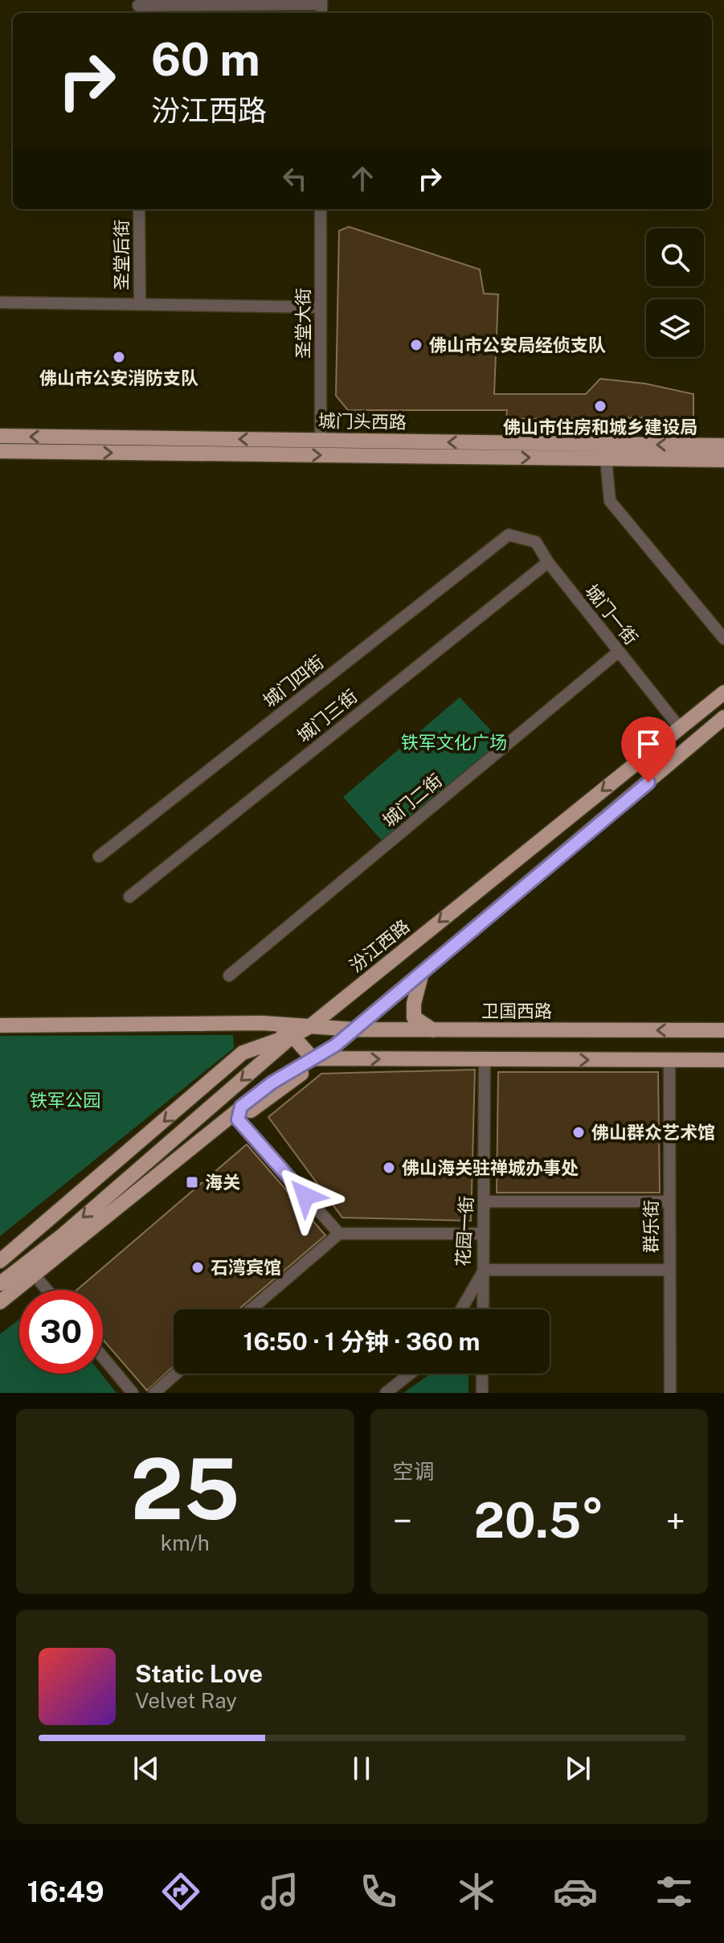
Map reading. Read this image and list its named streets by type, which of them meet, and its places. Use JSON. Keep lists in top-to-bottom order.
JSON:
{
  "streets": {
    "main road": ["城门头西路", "汾江西路", "卫国西路"],
    "street": [
      "圣堂后街",
      "圣堂大街",
      "城门一街",
      "城门四街",
      "城门三街",
      "城门二街",
      "群乐街",
      "花园一街"
    ]
  },
  "crossings": [
    ["圣堂大街", "城门头西路"],
    ["城门一街", "城门四街"],
    ["城门一街", "城门三街"],
    ["城门一街", "城门二街"],
    ["城门一街", "汾江西路"],
    ["汾江西路", "卫国西路"]
  ],
  "parks": ["铁军文化广场", "铁军公园"],
  "places": {
    "other": [
      "佛山市公安局经侦支队",
      "佛山市公安消防支队",
      "佛山市住房和城乡建设局",
      "佛山群众艺术馆",
      "佛山海关驻禅城办事处",
      "石湾宾馆"
    ],
    "transit": ["海关"]
  },
  "page": {
    "turn": ["60 m", "汾江西路"],
    "limit": "30",
    "trip": "16:50 · 1 分钟 · 360 m",
    "tile": [
      ["25", "km/h"],
      "空调"
    ],
    "heat": ["−", "20.5°", "+"],
    "song": ["Static Love", "Velvet Ray"],
    "tabs": "16:49"
  }
}
